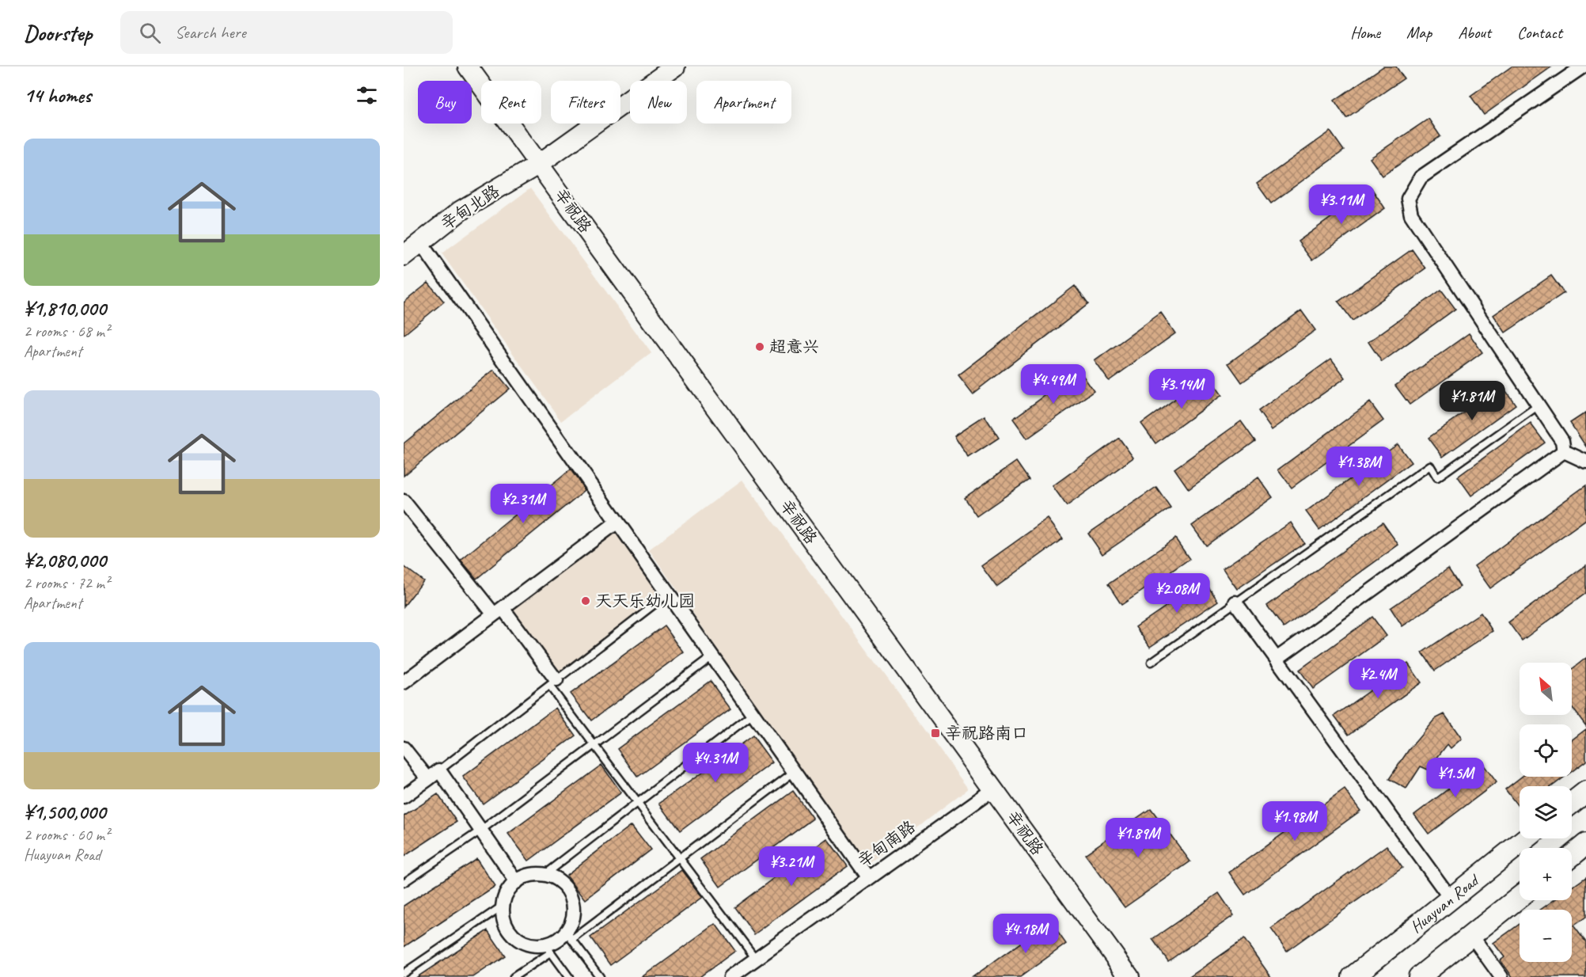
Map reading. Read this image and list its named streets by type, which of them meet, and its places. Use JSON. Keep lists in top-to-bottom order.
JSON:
{
  "streets": {
    "main road": ["辛甸北路", "辛祝路", "Huayuan Road"],
    "street": ["辛甸南路"]
  },
  "crossings": [
    ["辛甸北路", "辛祝路"],
    ["辛祝路", "辛甸南路"]
  ],
  "places": {
    "other": ["超意兴", "天天乐幼儿园"],
    "transit": ["辛祝路南口"]
  },
  "north": "top left",
  "page": {
    "header": "Doorstep",
    "search": "Search here",
    "nav": [
      "Home",
      "Map",
      "About",
      "Contact"
    ],
    "heading": "14 homes",
    "chip": [
      "Buy",
      "Rent",
      "Filters",
      "New",
      "Apartment"
    ],
    "list": [
      {
        "name": "¥1,810,000",
        "note": "2 rooms · 68 m² · Apartment"
      },
      {
        "name": "¥2,080,000",
        "note": "2 rooms · 72 m² · Apartment"
      },
      {
        "name": "¥1,500,000",
        "note": "2 rooms · 60 m² · Huayuan Road"
      }
    ],
    "price": [
      "¥3.11M",
      "¥4.49M",
      "¥3.14M",
      "¥1.81M",
      "¥1.38M",
      "¥2.31M",
      "¥2.08M",
      "¥2.4M",
      "¥4.31M",
      "¥1.5M",
      "¥1.98M",
      "¥1.89M",
      "¥3.21M",
      "¥4.18M"
    ],
    "map_buttons": ["+", "−"]
  }
}
